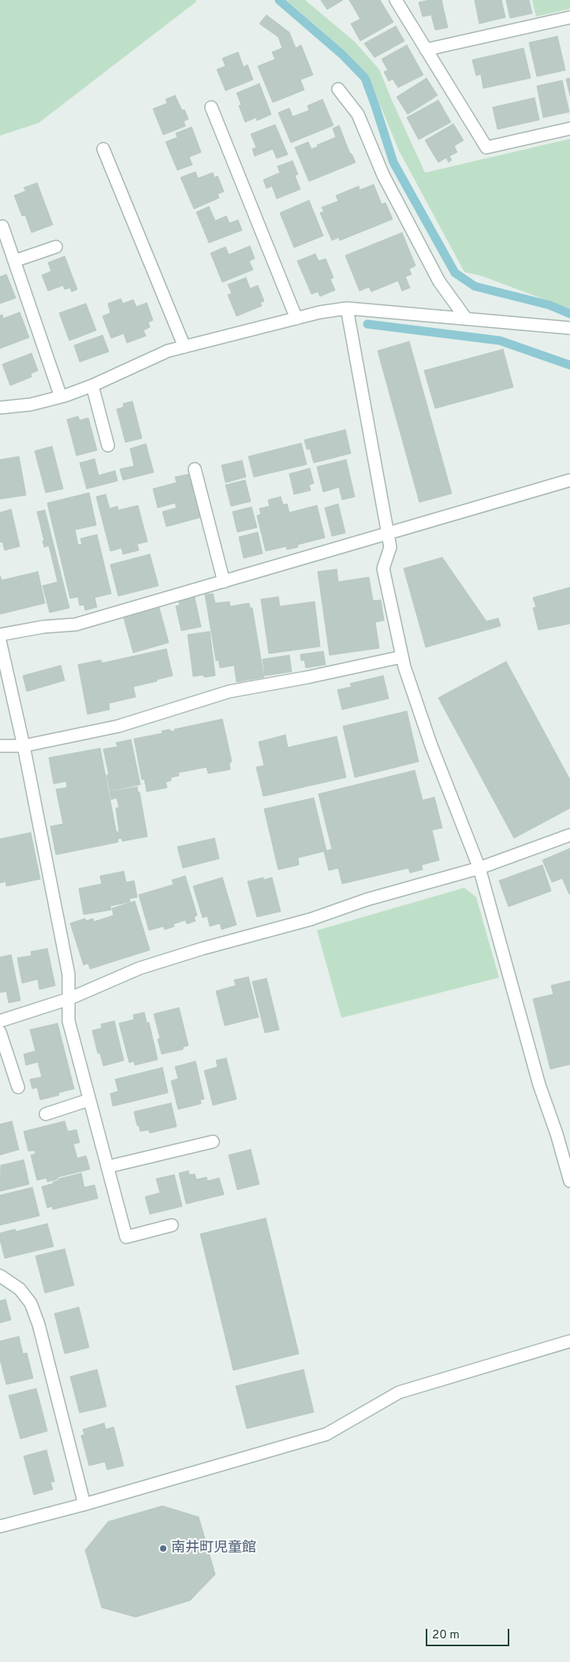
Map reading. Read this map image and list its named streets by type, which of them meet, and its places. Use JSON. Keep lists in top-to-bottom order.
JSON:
{
  "places": ["南井町児童館"],
  "scale_bar": "20 m"
}
